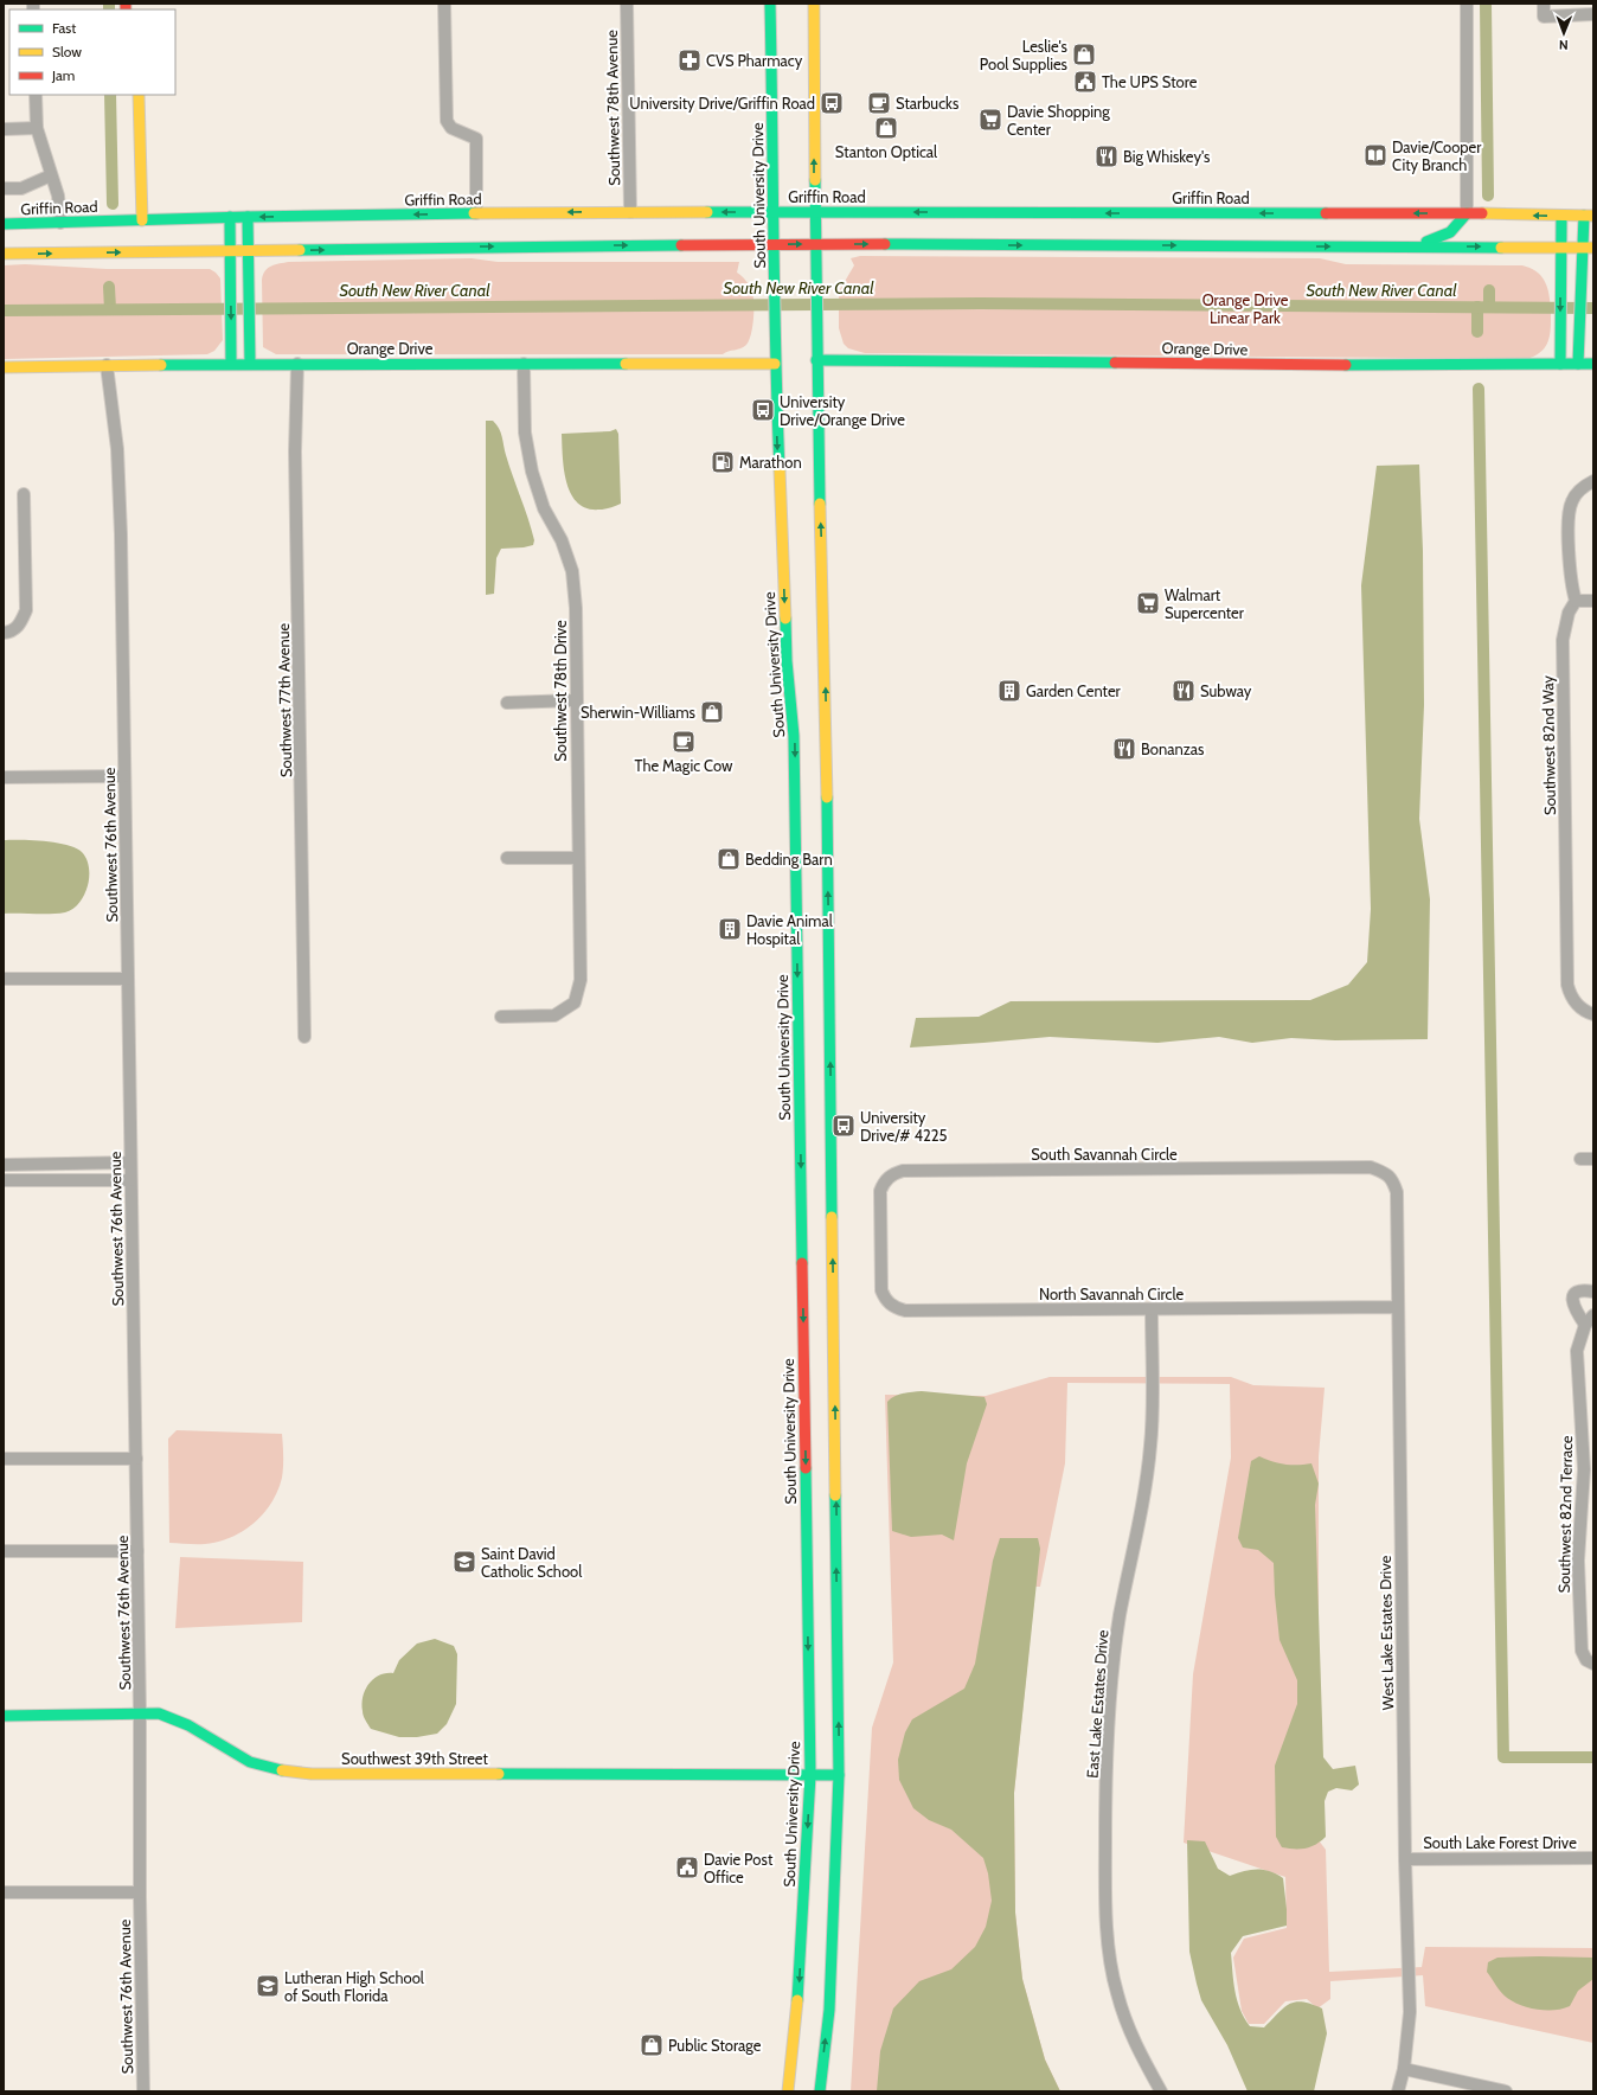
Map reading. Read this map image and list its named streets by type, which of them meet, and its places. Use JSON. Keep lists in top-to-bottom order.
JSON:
{
  "streets": {
    "main road": [
      "South University Drive",
      "Griffin Road",
      "Orange Drive",
      "Southwest 39th Street"
    ],
    "street": [
      "Southwest 78th Avenue",
      "Southwest 78th Drive",
      "Southwest 77th Avenue",
      "Southwest 82nd Way",
      "Southwest 76th Avenue",
      "South Savannah Circle",
      "North Savannah Circle",
      "Southwest 82nd Terrace",
      "West Lake Estates Drive",
      "East Lake Estates Drive",
      "South Lake Forest Drive"
    ]
  },
  "crossings": [
    ["Southwest 78th Avenue", "Griffin Road"],
    ["South University Drive", "Griffin Road"],
    ["South University Drive", "Orange Drive"],
    ["South University Drive", "Southwest 39th Street"],
    ["Orange Drive", "Southwest 78th Drive"],
    ["Orange Drive", "Southwest 77th Avenue"],
    ["Orange Drive", "Southwest 76th Avenue"],
    ["Southwest 76th Avenue", "Southwest 39th Street"],
    ["South Savannah Circle", "North Savannah Circle"],
    ["South Savannah Circle", "West Lake Estates Drive"],
    ["North Savannah Circle", "West Lake Estates Drive"],
    ["North Savannah Circle", "East Lake Estates Drive"],
    ["West Lake Estates Drive", "South Lake Forest Drive"]
  ],
  "water": ["South New River Canal"],
  "parks": ["Orange Drive Linear Park"],
  "places": {
    "shop": [
      "Leslie's Pool Supplies",
      "Stanton Optical",
      "Sherwin-Williams",
      "Bedding Barn",
      "Public Storage"
    ],
    "pharmacy": ["CVS Pharmacy"],
    "public building": ["The UPS Store", "Davie Post Office"],
    "bus stop": ["University Drive/Griffin Road", "University Drive/Orange Drive", "University Drive/# 4225"],
    "cafe": ["Starbucks", "The Magic Cow"],
    "supermarket": ["Davie Shopping Center", "Walmart Supercenter"],
    "library": ["Davie/Cooper City Branch"],
    "restaurant": ["Big Whiskey's", "Subway", "Bonanzas"],
    "fuel station": ["Marathon"],
    "building": ["Garden Center", "Davie Animal Hospital"],
    "school or university": ["Saint David Catholic School", "Lutheran High School of South Florida"]
  },
  "legend": ["Fast", "Slow", "Jam"],
  "north": "bottom"
}
